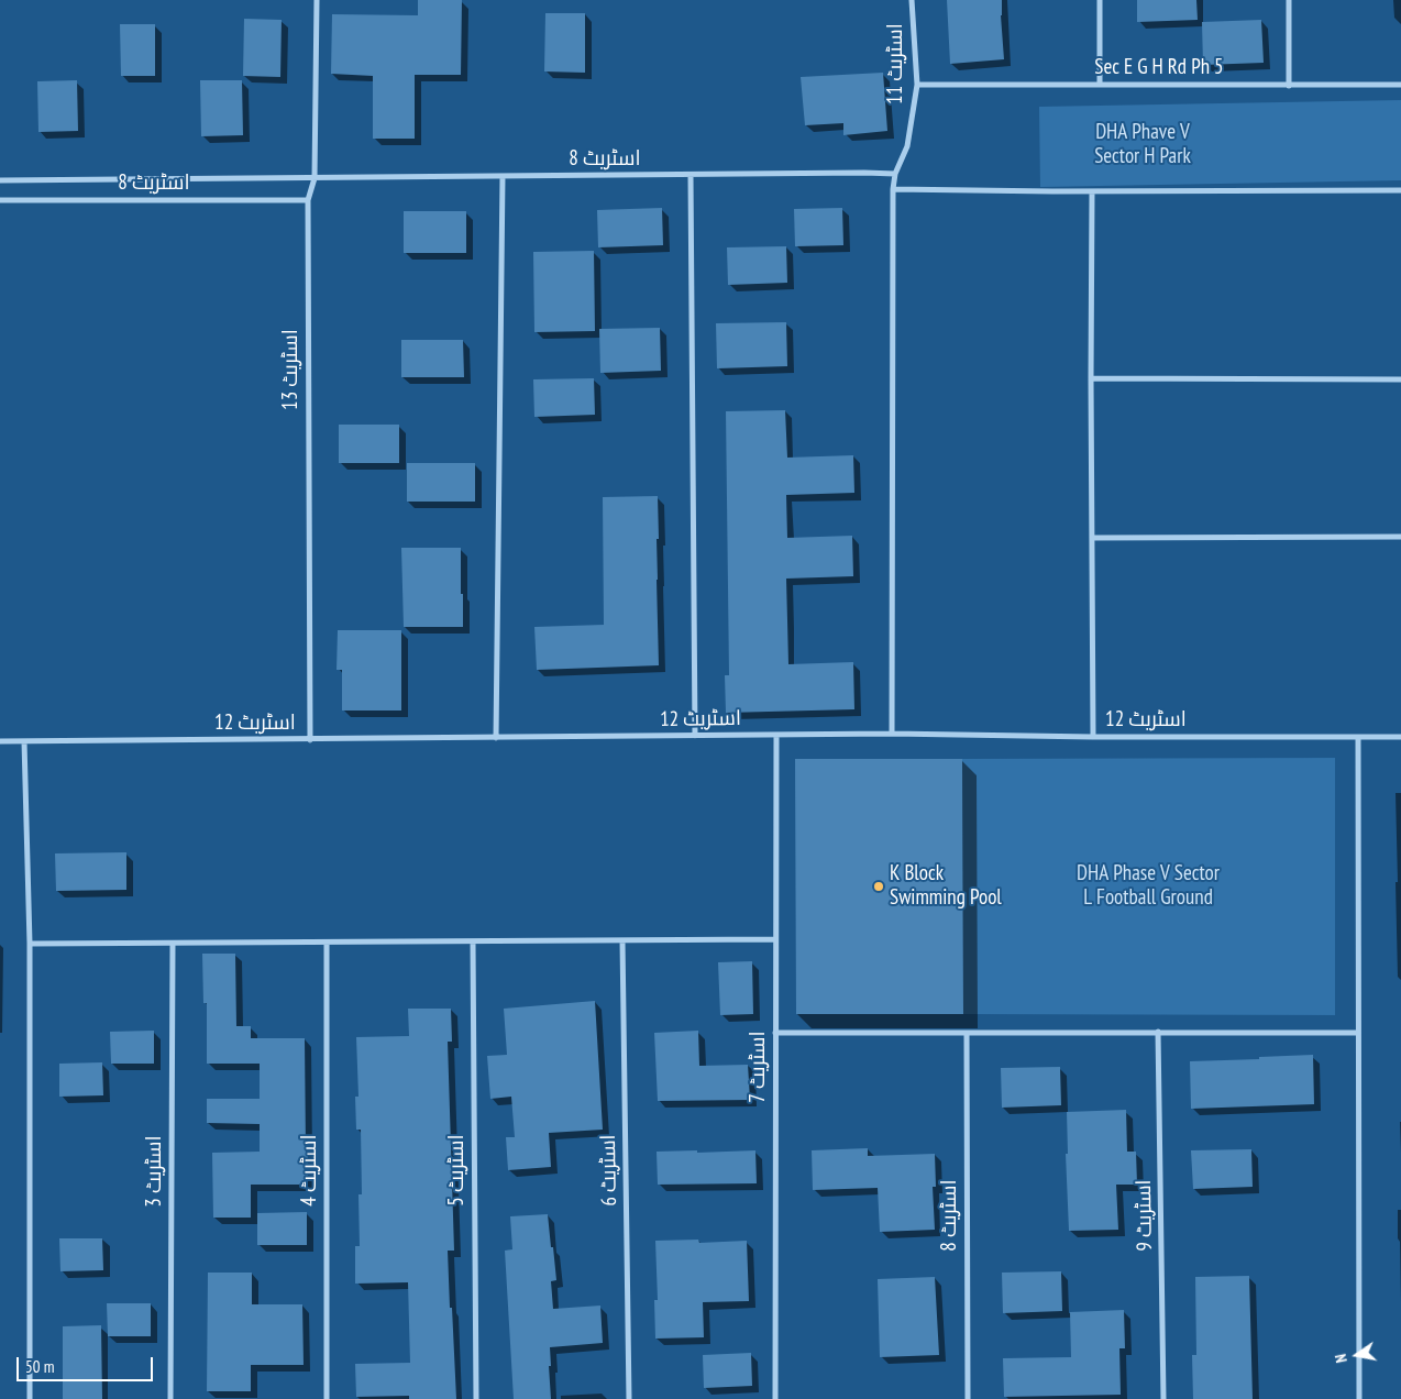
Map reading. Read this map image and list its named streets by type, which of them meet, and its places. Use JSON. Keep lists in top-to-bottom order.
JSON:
{
  "streets": {
    "street": [
      "اسٹریٹ 11",
      "Sec E G H Rd Ph 5",
      "اسٹریٹ 8",
      "اسٹریٹ 13",
      "اسٹریٹ 12",
      "اسٹریٹ 7",
      "اسٹریٹ 4",
      "اسٹریٹ 5",
      "اسٹریٹ 6",
      "اسٹریٹ 3",
      "اسٹریٹ 9"
    ]
  },
  "crossings": [
    ["اسٹریٹ 11", "Sec E G H Rd Ph 5"],
    ["اسٹریٹ 11", "اسٹریٹ 8"],
    ["اسٹریٹ 11", "اسٹریٹ 12"],
    ["اسٹریٹ 8", "اسٹریٹ 13"],
    ["اسٹریٹ 13", "اسٹریٹ 12"],
    ["اسٹریٹ 12", "اسٹریٹ 7"]
  ],
  "parks": ["DHA Phave V Sector H Park", "DHA Phase V Sector L Football Ground"],
  "places": ["K Block Swimming Pool"],
  "scale_bar": "50 m",
  "north": "left"
}
